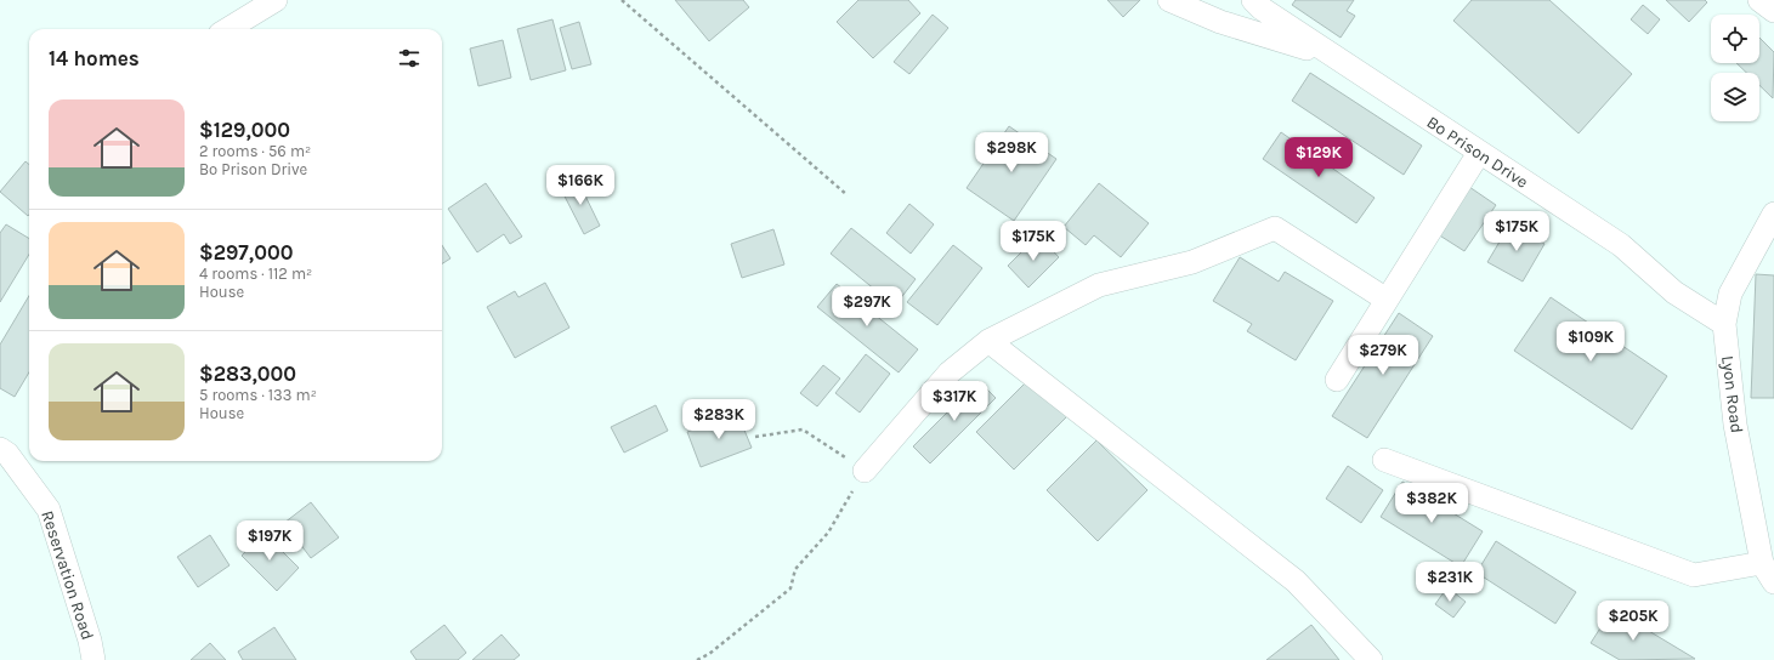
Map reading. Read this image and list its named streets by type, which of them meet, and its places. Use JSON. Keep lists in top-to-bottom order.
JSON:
{
  "streets": {
    "street": ["Bo Prison Drive", "Lyon Road", "Reservation Road"]
  },
  "crossings": [
    ["Bo Prison Drive", "Lyon Road"]
  ],
  "page": {
    "heading": "14 homes",
    "list": [
      {
        "name": "$129,000",
        "note": "2 rooms · 56 m² · Bo Prison Drive"
      },
      {
        "name": "$297,000",
        "note": "4 rooms · 112 m² · House"
      },
      {
        "name": "$283,000",
        "note": "5 rooms · 133 m² · House"
      }
    ],
    "price": [
      "$298K",
      "$129K",
      "$166K",
      "$175K",
      "$175K",
      "$297K",
      "$109K",
      "$279K",
      "$317K",
      "$283K",
      "$382K",
      "$197K",
      "$231K",
      "$205K"
    ]
  }
}
